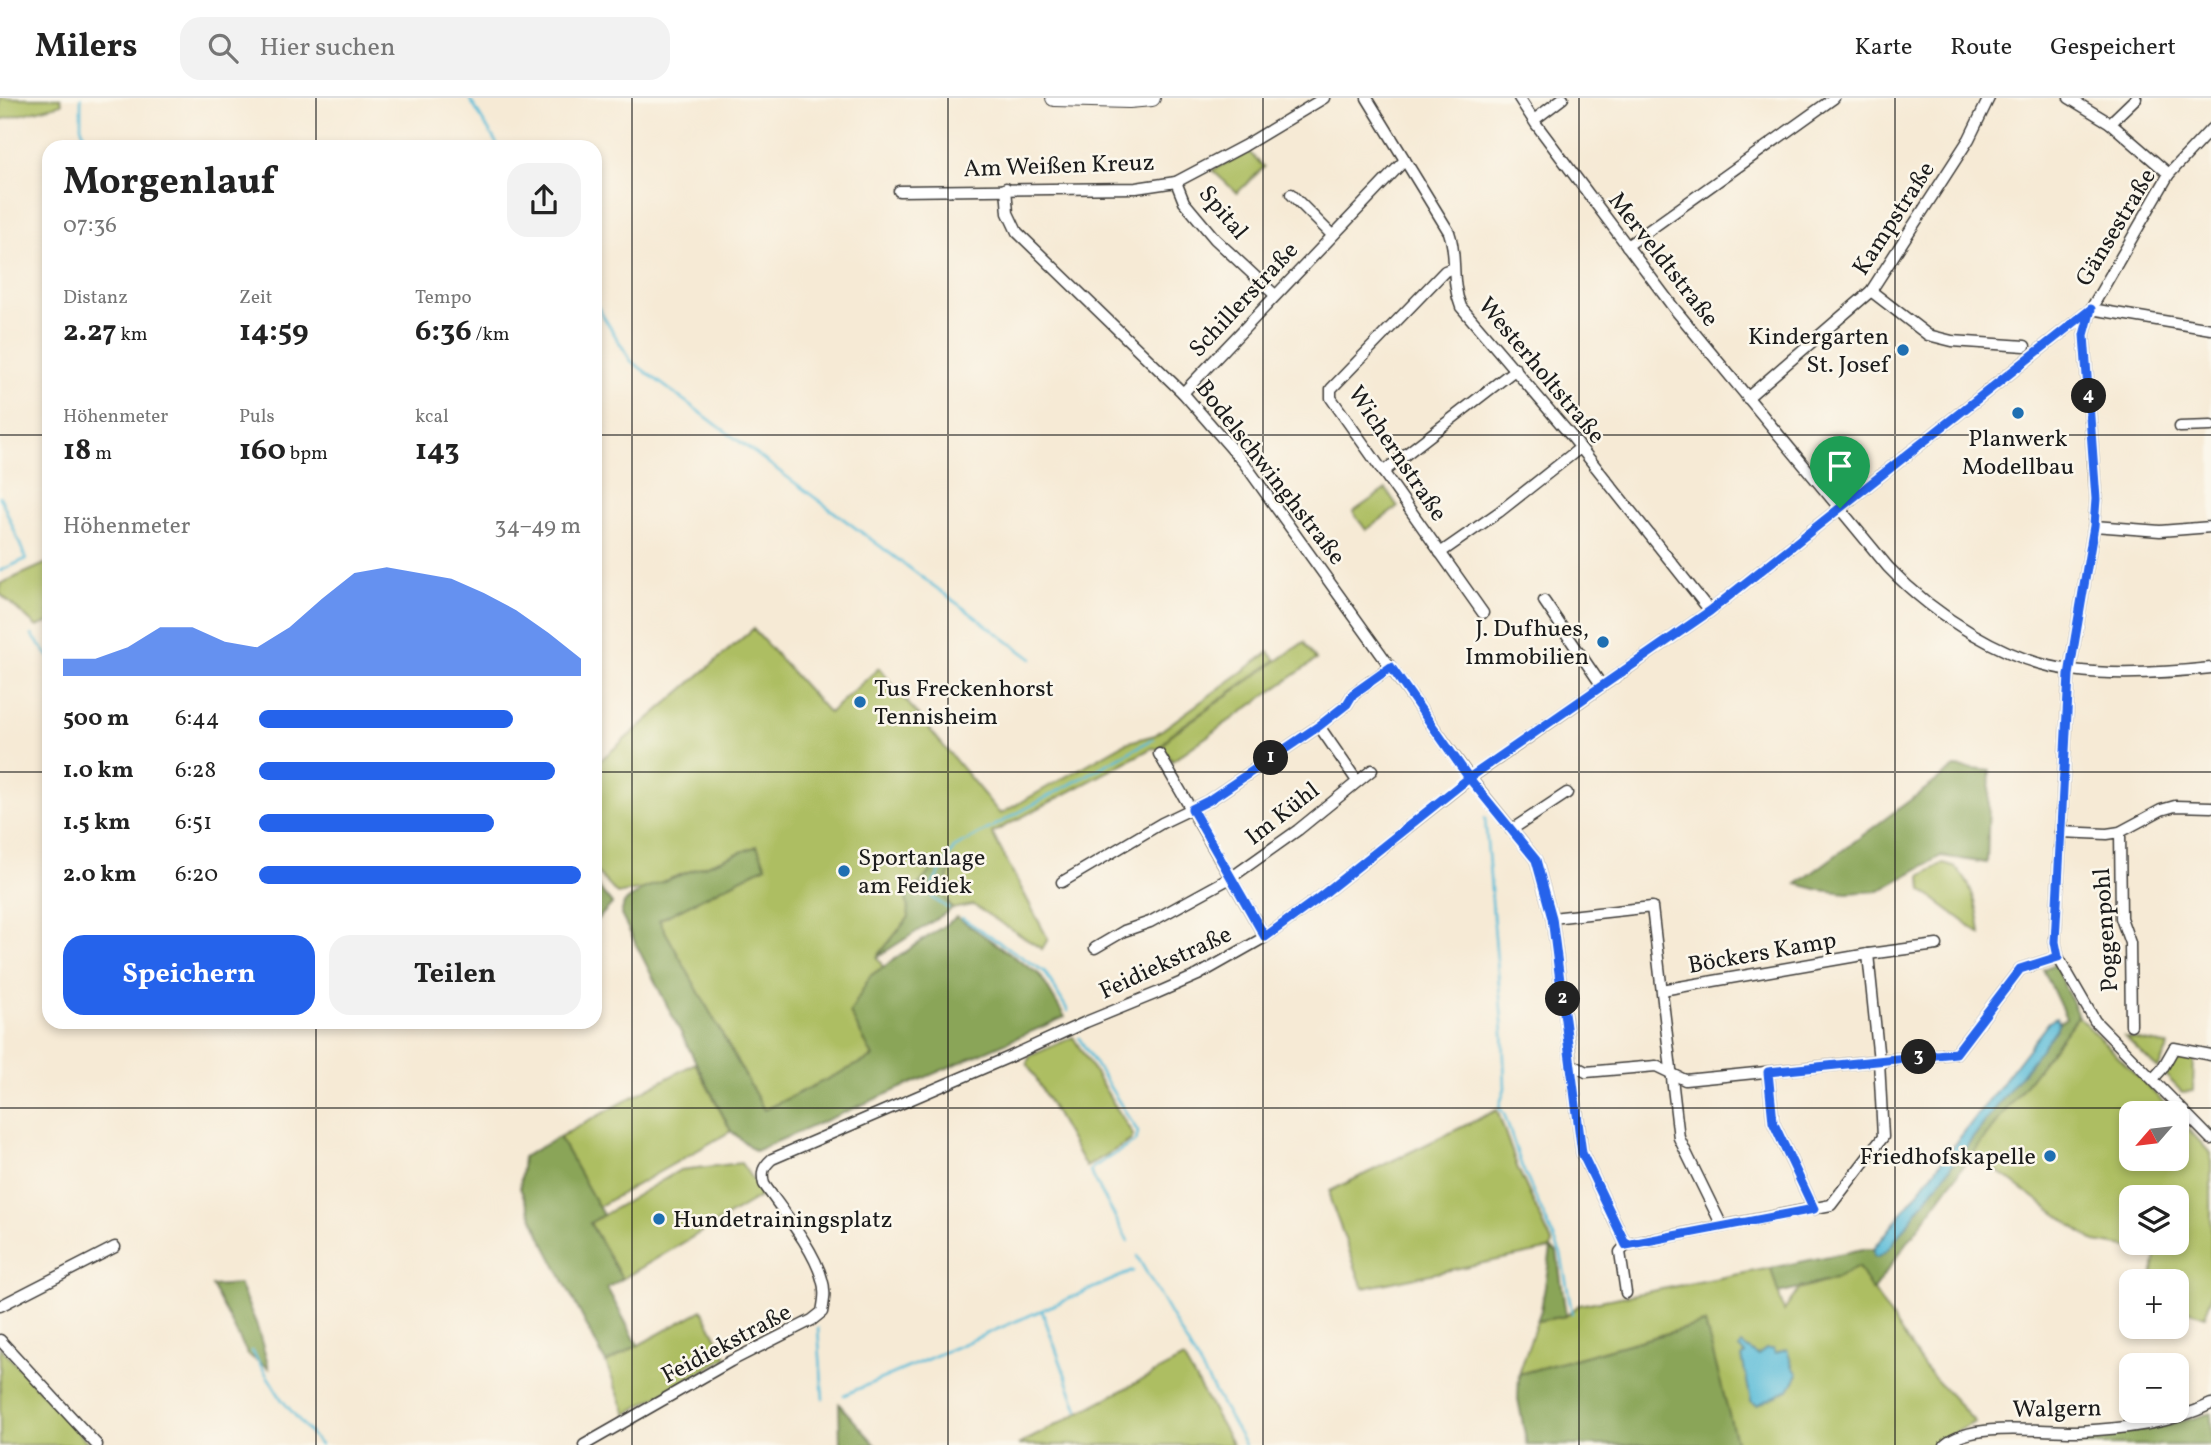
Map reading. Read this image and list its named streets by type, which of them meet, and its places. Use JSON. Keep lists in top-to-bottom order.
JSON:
{
  "streets": {
    "street": [
      "Am Weißen Kreuz",
      "Spital",
      "Kampstraße",
      "Gänsestraße",
      "Merveldtstraße",
      "Schillerstraße",
      "Westerholtstraße",
      "Wichernstraße",
      "Bodelschwinghstraße",
      "Im Kühl",
      "Poggenpohl",
      "Böckers Kamp",
      "Feidiekstraße",
      "Walgern"
    ]
  },
  "crossings": [
    ["Am Weißen Kreuz", "Spital"],
    ["Am Weißen Kreuz", "Bodelschwinghstraße"],
    ["Spital", "Schillerstraße"],
    ["Kampstraße", "Merveldtstraße"],
    ["Gänsestraße", "Merveldtstraße"],
    ["Gänsestraße", "Feidiekstraße"],
    ["Merveldtstraße", "Feidiekstraße"],
    ["Schillerstraße", "Westerholtstraße"],
    ["Schillerstraße", "Bodelschwinghstraße"],
    ["Westerholtstraße", "Wichernstraße"],
    ["Westerholtstraße", "Feidiekstraße"],
    ["Bodelschwinghstraße", "Im Kühl"],
    ["Bodelschwinghstraße", "Feidiekstraße"],
    ["Im Kühl", "Feidiekstraße"]
  ],
  "places": [
    "Kindergarten St. Josef",
    "Planwerk Modellbau",
    "J. Dufhues, Immobilien",
    "Tus Freckenhorst Tennisheim",
    "Sportanlage am Feidiek",
    "Friedhofskapelle",
    "Hundetrainingsplatz"
  ],
  "north": "bottom left",
  "page": {
    "header": "Milers",
    "search": "Hier suchen",
    "nav": ["Karte", "Route", "Gespeichert"],
    "heading": ["Morgenlauf", "07:36"],
    "stats": [
      ["Distanz", "2.27 km"],
      ["Zeit", "14:59"],
      ["Tempo", "6:36 /km"],
      ["Höhenmeter", "18 m"],
      ["Puls", "160 bpm"],
      ["kcal", "143"]
    ],
    "pins": [
      "4",
      "1",
      "2",
      "3"
    ],
    "chart": ["Höhenmeter", "34–49 m"],
    "list": [
      {
        "name": "500 m",
        "note": "6:44"
      },
      {
        "name": "1.0 km",
        "note": "6:28"
      },
      {
        "name": "1.5 km",
        "note": "6:51"
      },
      {
        "name": "2.0 km",
        "note": "6:20"
      }
    ],
    "buttons": ["Speichern", "Teilen"],
    "map_buttons": ["+", "−"]
  }
}
